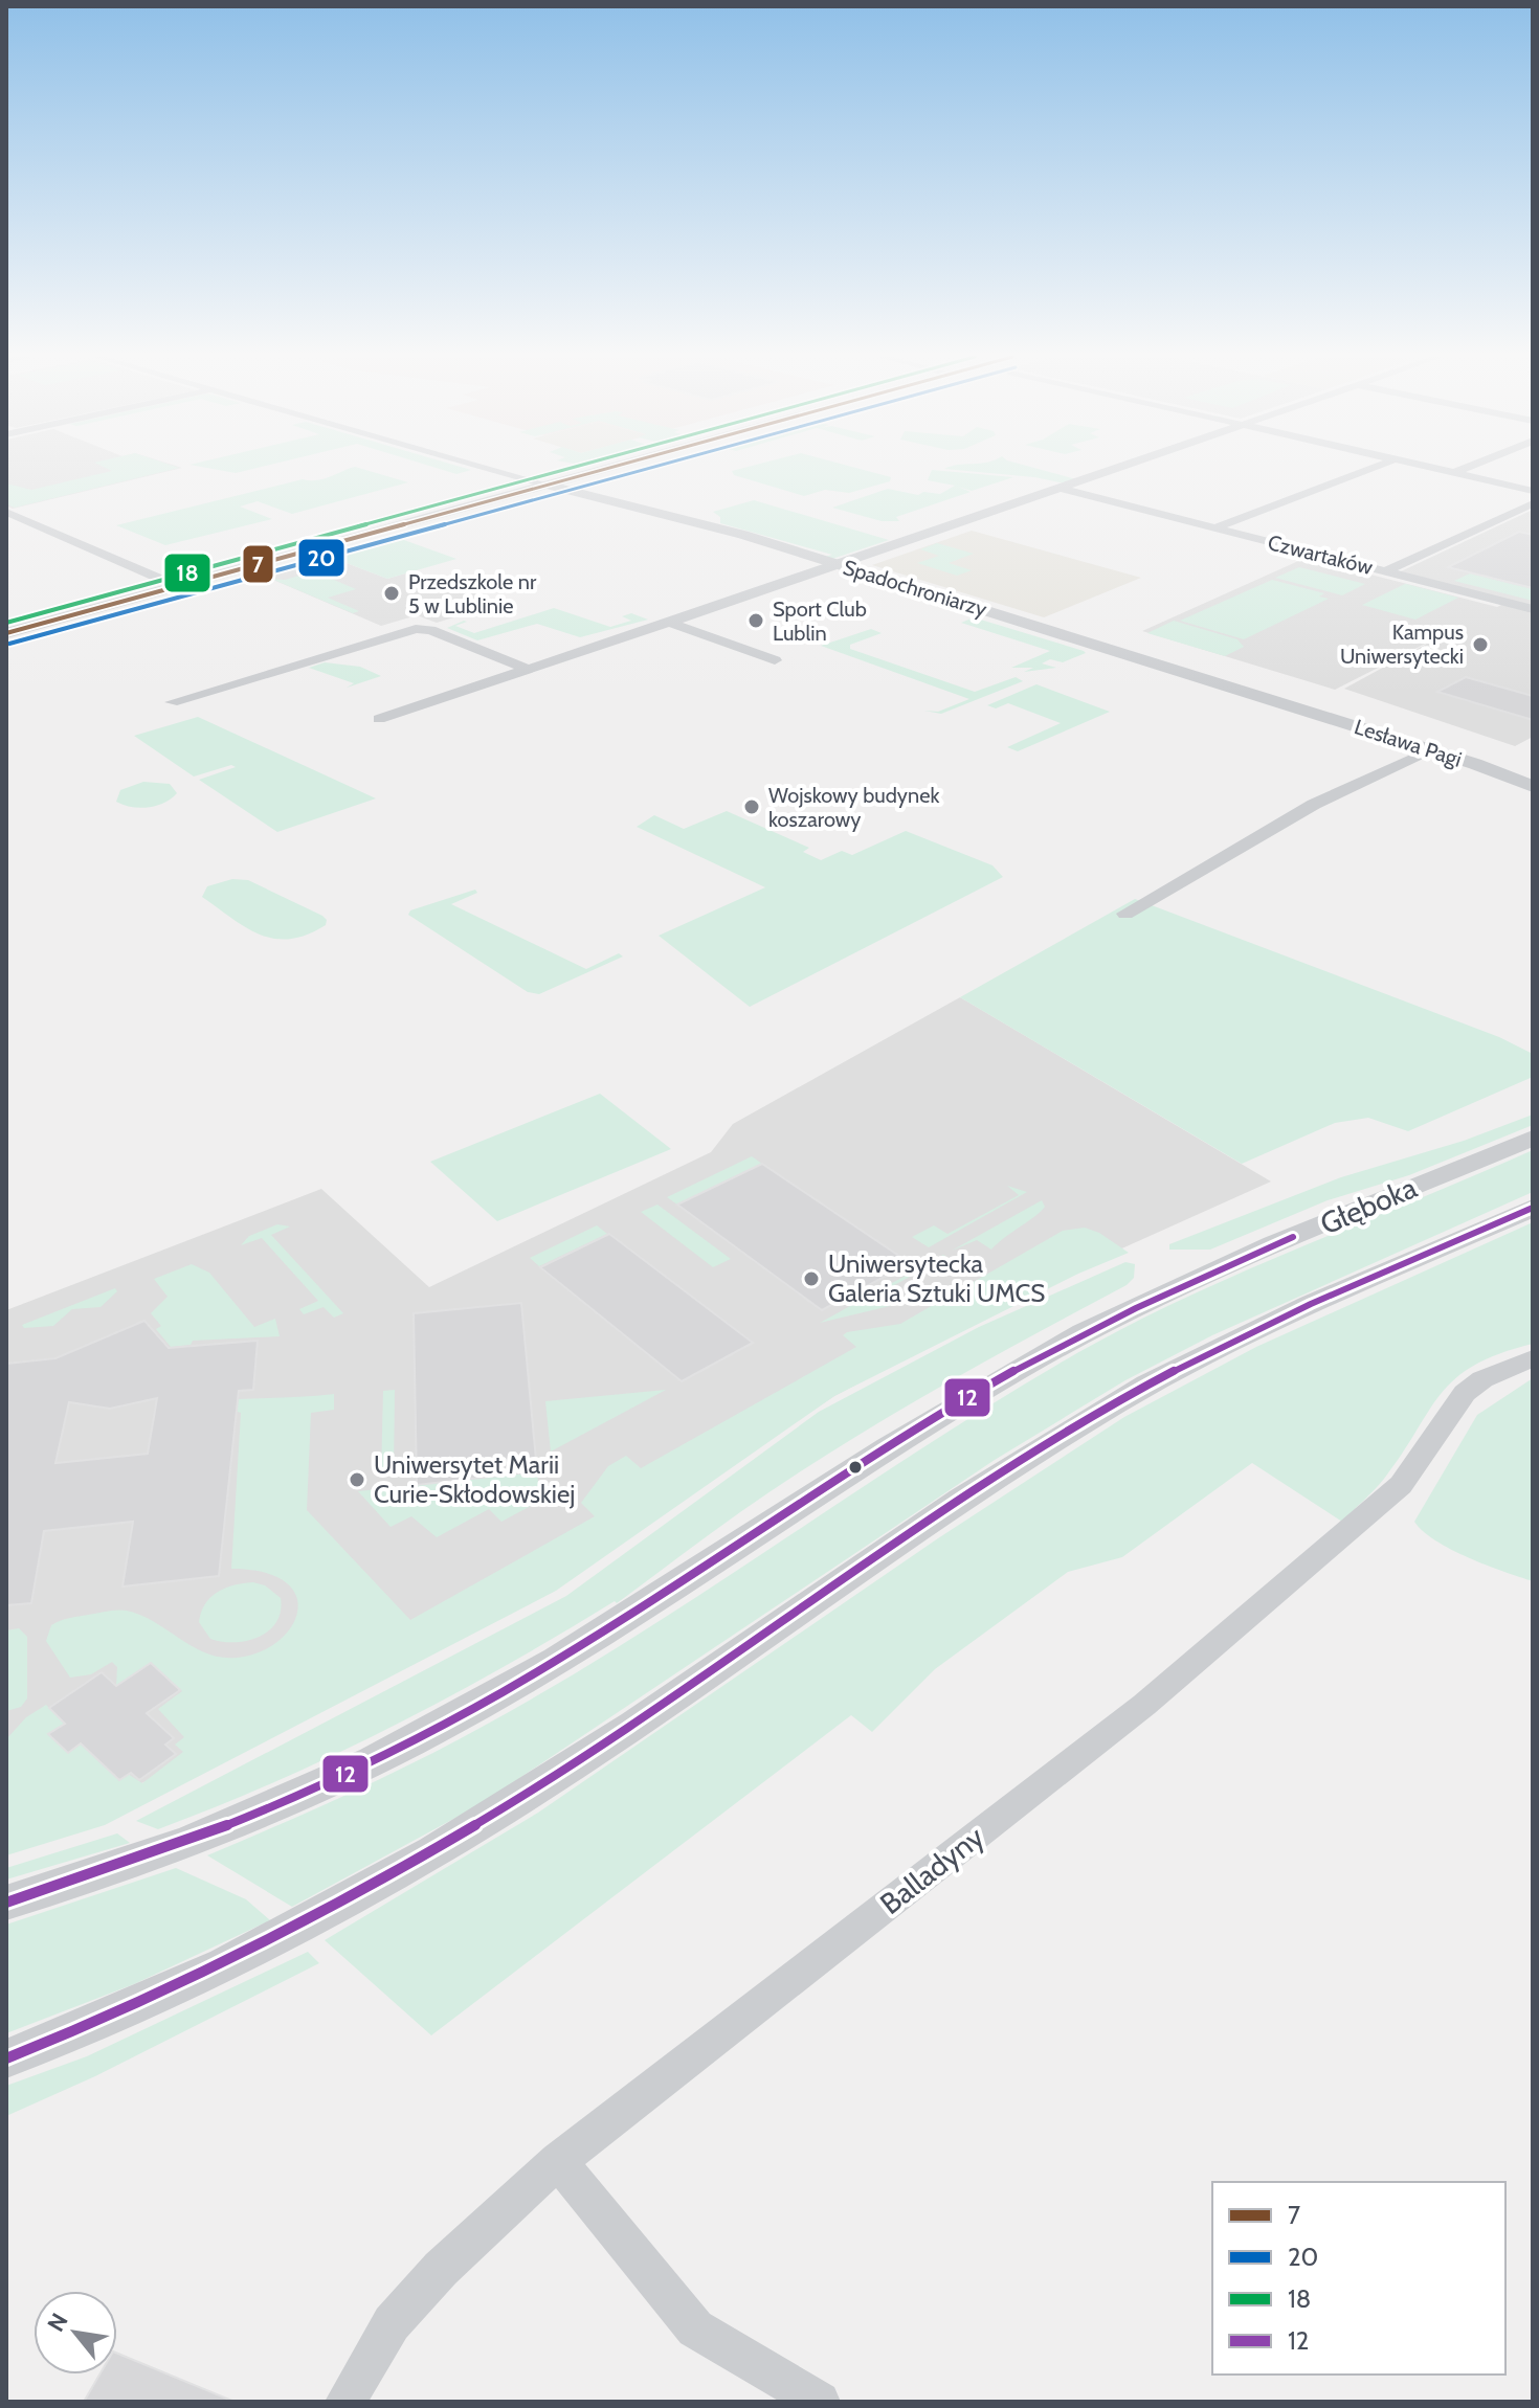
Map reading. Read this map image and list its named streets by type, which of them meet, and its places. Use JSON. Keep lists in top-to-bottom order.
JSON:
{
  "streets": {
    "street": [
      "Czwartaków",
      "Spadochroniarzy",
      "Lesława Pagi",
      "Głęboka",
      "Balladyny"
    ]
  },
  "crossings": [
    ["Spadochroniarzy", "Lesława Pagi"]
  ],
  "places": [
    "Przedszkole nr 5 w Lublinie",
    "Sport Club Lublin",
    "Kampus Uniwersytecki",
    "Wojskowy budynek koszarowy",
    "Uniwersytecka Galeria Sztuki UMCS",
    "Uniwersytet Marii Curie-Skłodowskiej"
  ],
  "lines": [
    "transit line 7",
    "transit line 20",
    "transit line 18",
    "transit line 12"
  ],
  "legend": [
    "7",
    "20",
    "18",
    "12"
  ],
  "north": "top left"
}
